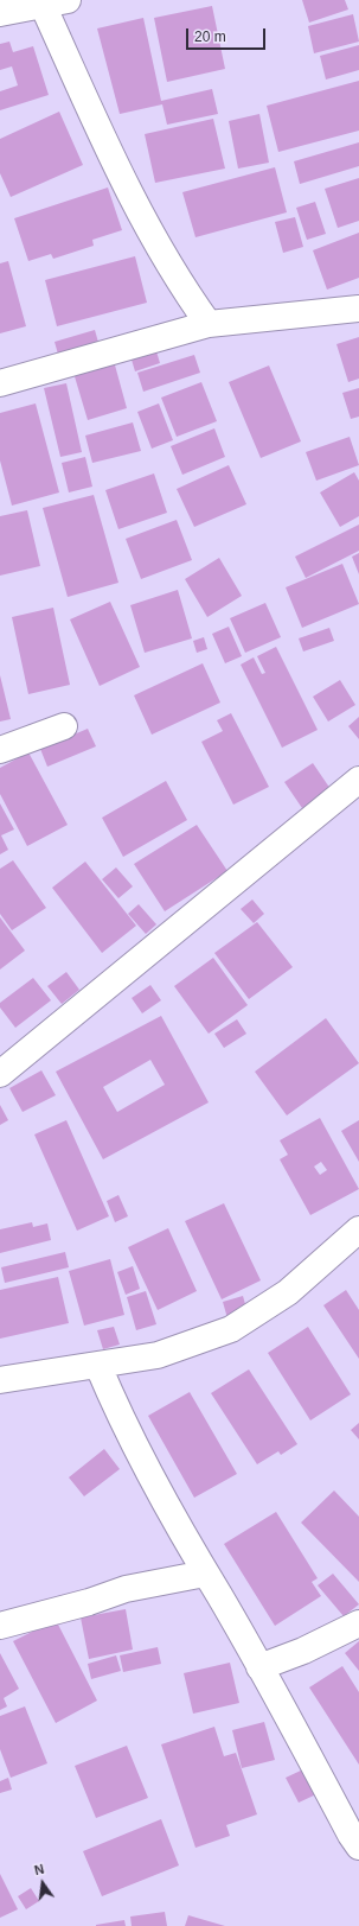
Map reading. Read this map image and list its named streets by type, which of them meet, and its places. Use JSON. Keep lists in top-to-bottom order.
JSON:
{
  "scale_bar": "20 m",
  "north": "top"
}
